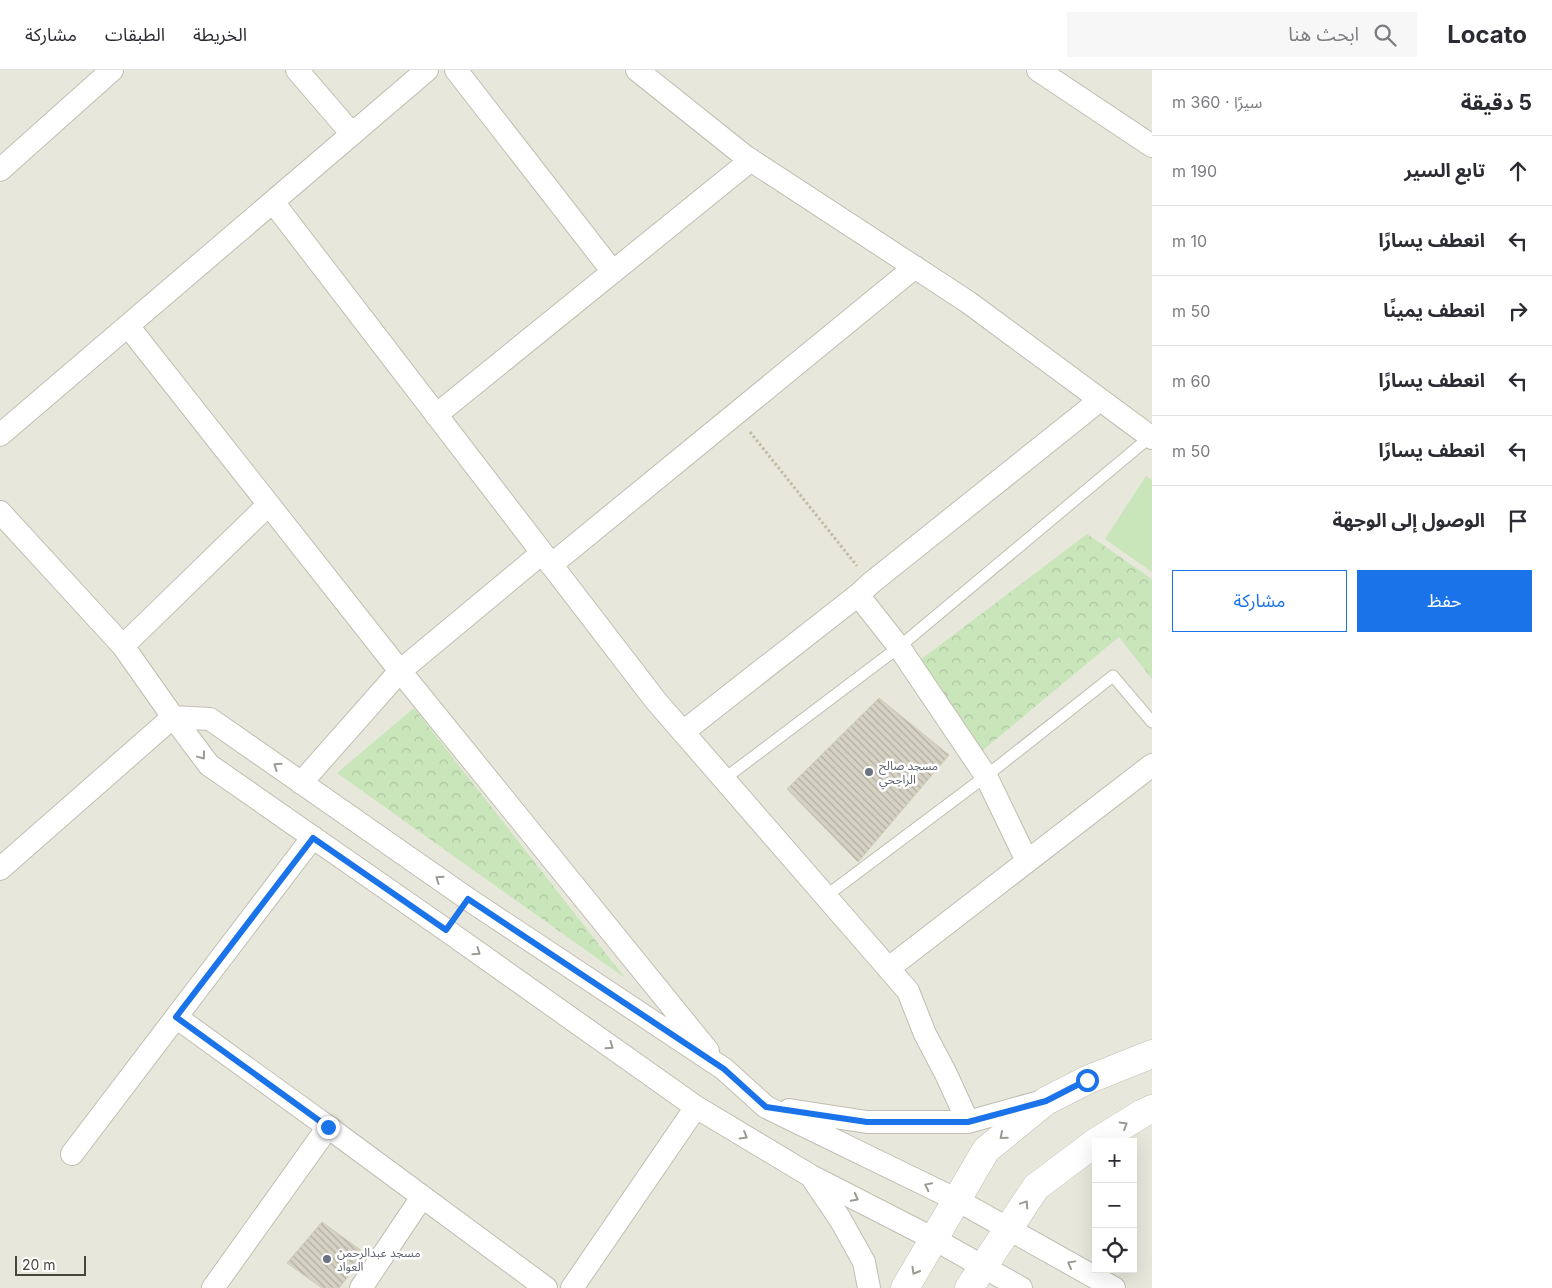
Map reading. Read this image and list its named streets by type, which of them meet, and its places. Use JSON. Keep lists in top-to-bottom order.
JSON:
{
  "places": ["مسجد صالح الراجحي", "مسجد عبدالرحمن العواد"],
  "scale_bar": "20 m",
  "page": {
    "header": "Locato",
    "search": "ابحث هنا",
    "nav": ["الخريطة", "الطبقات", "مشاركة"],
    "heading": ["5 دقيقة", "سيرًا · 360 m"],
    "list": [
      ["تابع السير", "190 m"],
      ["انعطف يسارًا", "10 m"],
      ["انعطف يمينًا", "50 m"],
      ["انعطف يسارًا", "60 m"],
      ["انعطف يسارًا", "50 m"],
      "الوصول إلى الوجهة"
    ],
    "buttons": ["حفظ", "مشاركة"],
    "map_buttons": ["+", "−"],
    "scale": "20 m"
  }
}
